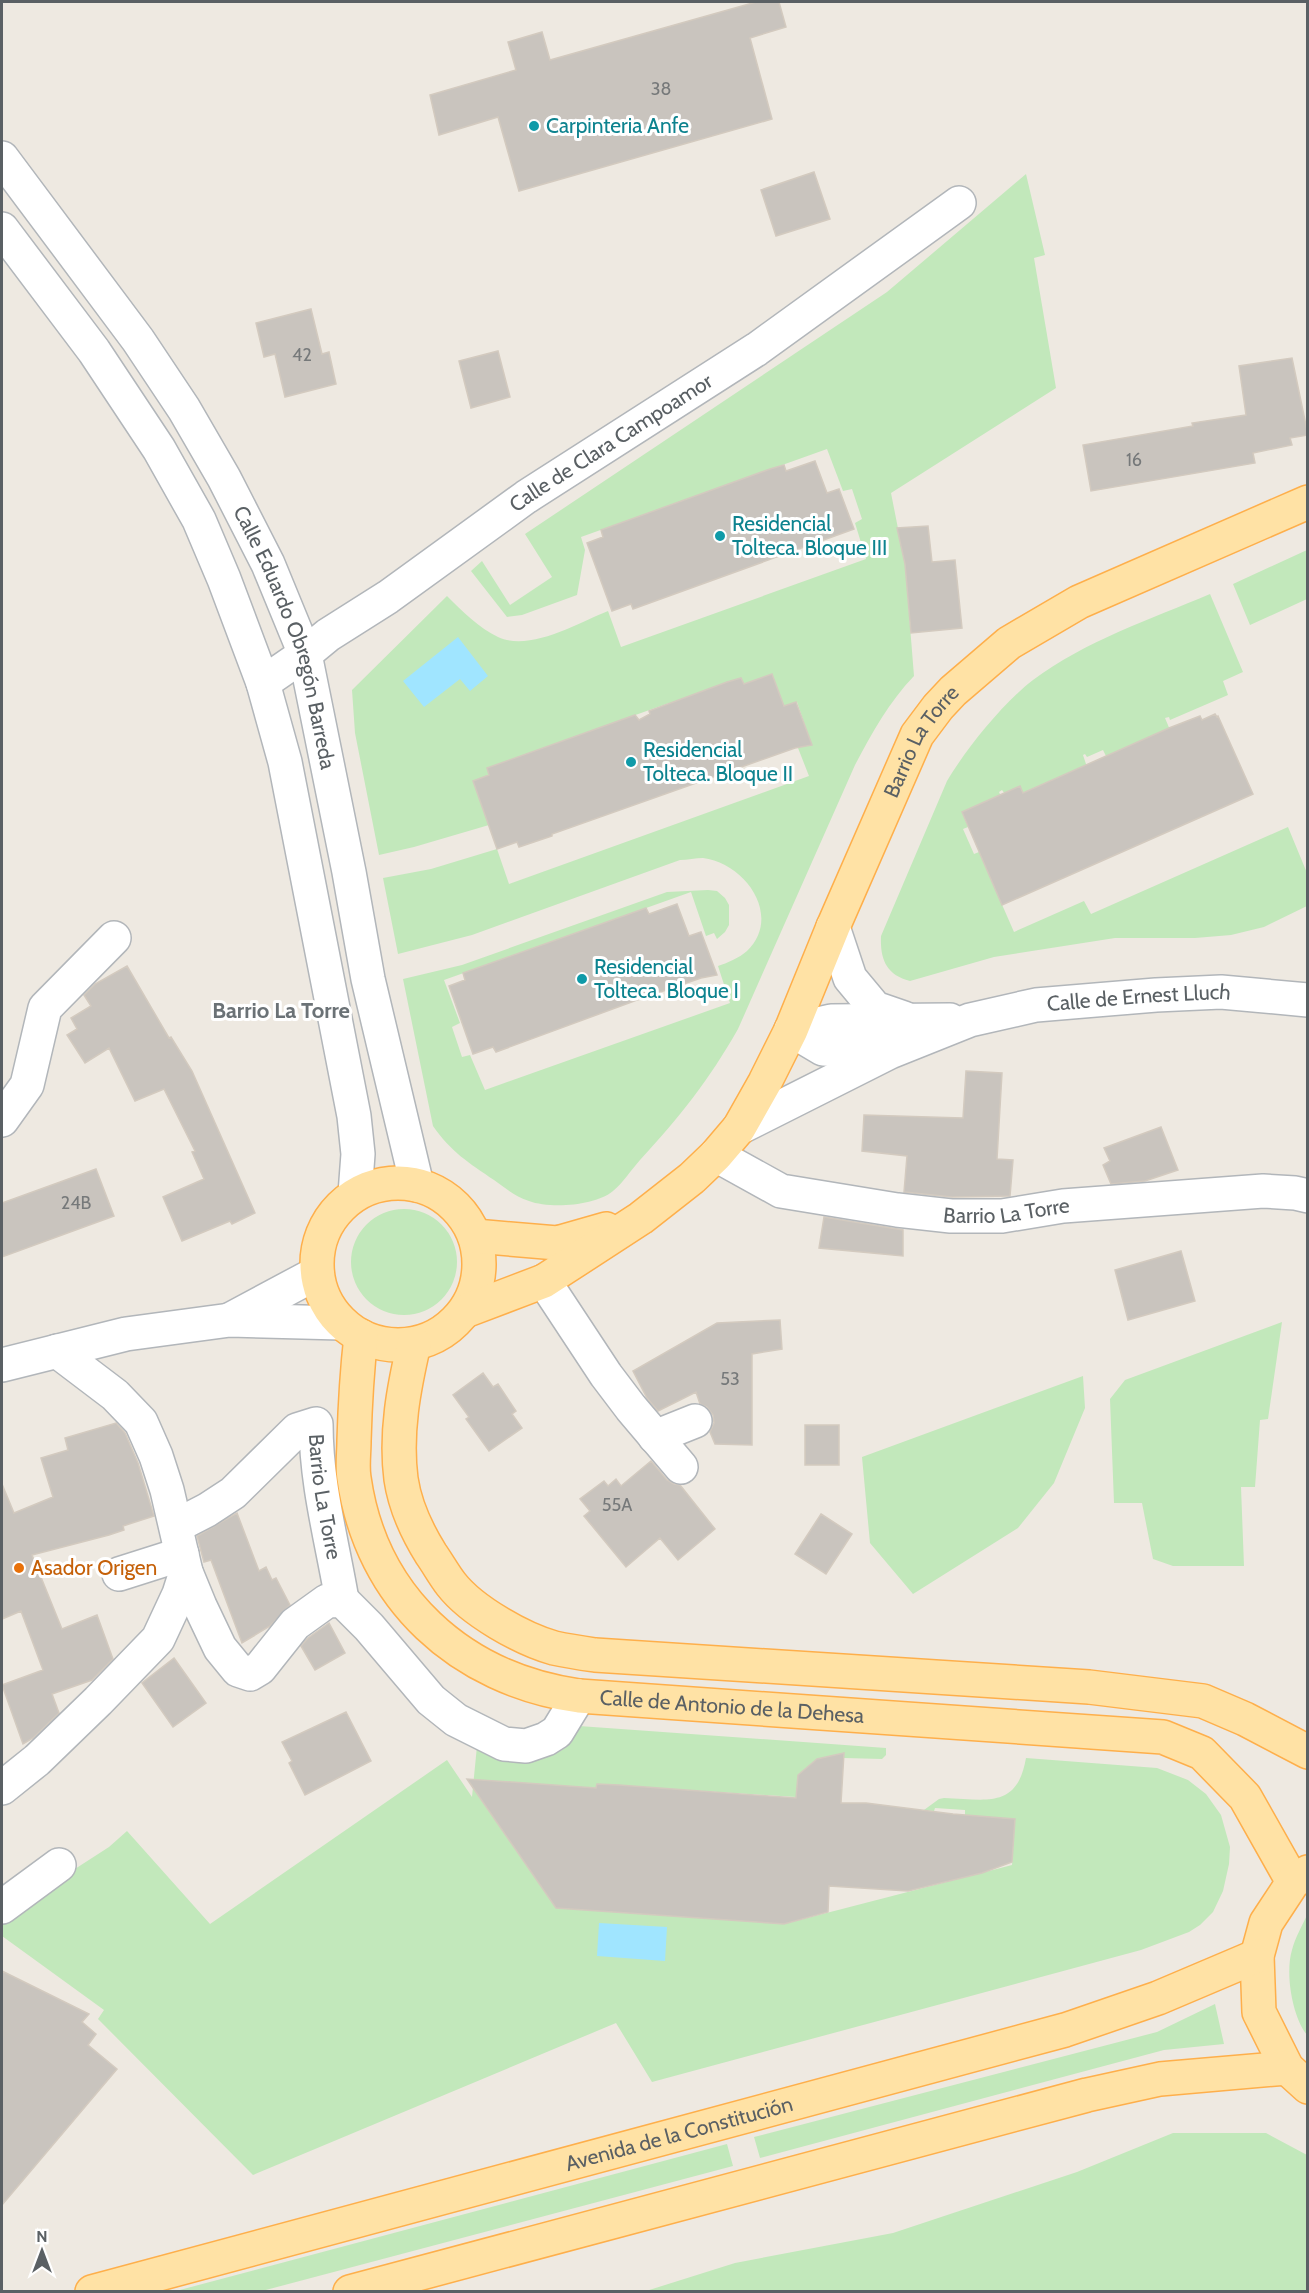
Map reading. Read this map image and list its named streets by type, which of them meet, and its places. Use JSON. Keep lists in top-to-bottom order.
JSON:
{
  "streets": {
    "main road": ["Barrio La Torre", "Calle de Antonio de la Dehesa", "Avenida de la Constitución"],
    "street": ["Calle de Clara Campoamor", "Calle Eduardo Obregón Barreda", "Calle de Ernest Lluch"]
  },
  "crossings": [
    ["Calle de Clara Campoamor", "Calle Eduardo Obregón Barreda"],
    ["Calle Eduardo Obregón Barreda", "Barrio La Torre"],
    ["Calle Eduardo Obregón Barreda", "Calle de Antonio de la Dehesa"],
    ["Barrio La Torre", "Calle de Ernest Lluch"],
    ["Barrio La Torre", "Calle de Antonio de la Dehesa"]
  ],
  "districts": ["Barrio La Torre"],
  "places": [
    "Carpinteria Anfe",
    "Residencial Tolteca. Bloque III",
    "Residencial Tolteca. Bloque II",
    "Residencial Tolteca. Bloque I",
    "Asador Origen"
  ],
  "house_numbers": [
    "38",
    "42",
    "16",
    "24B",
    "53",
    "55A"
  ],
  "north": "top"
}
